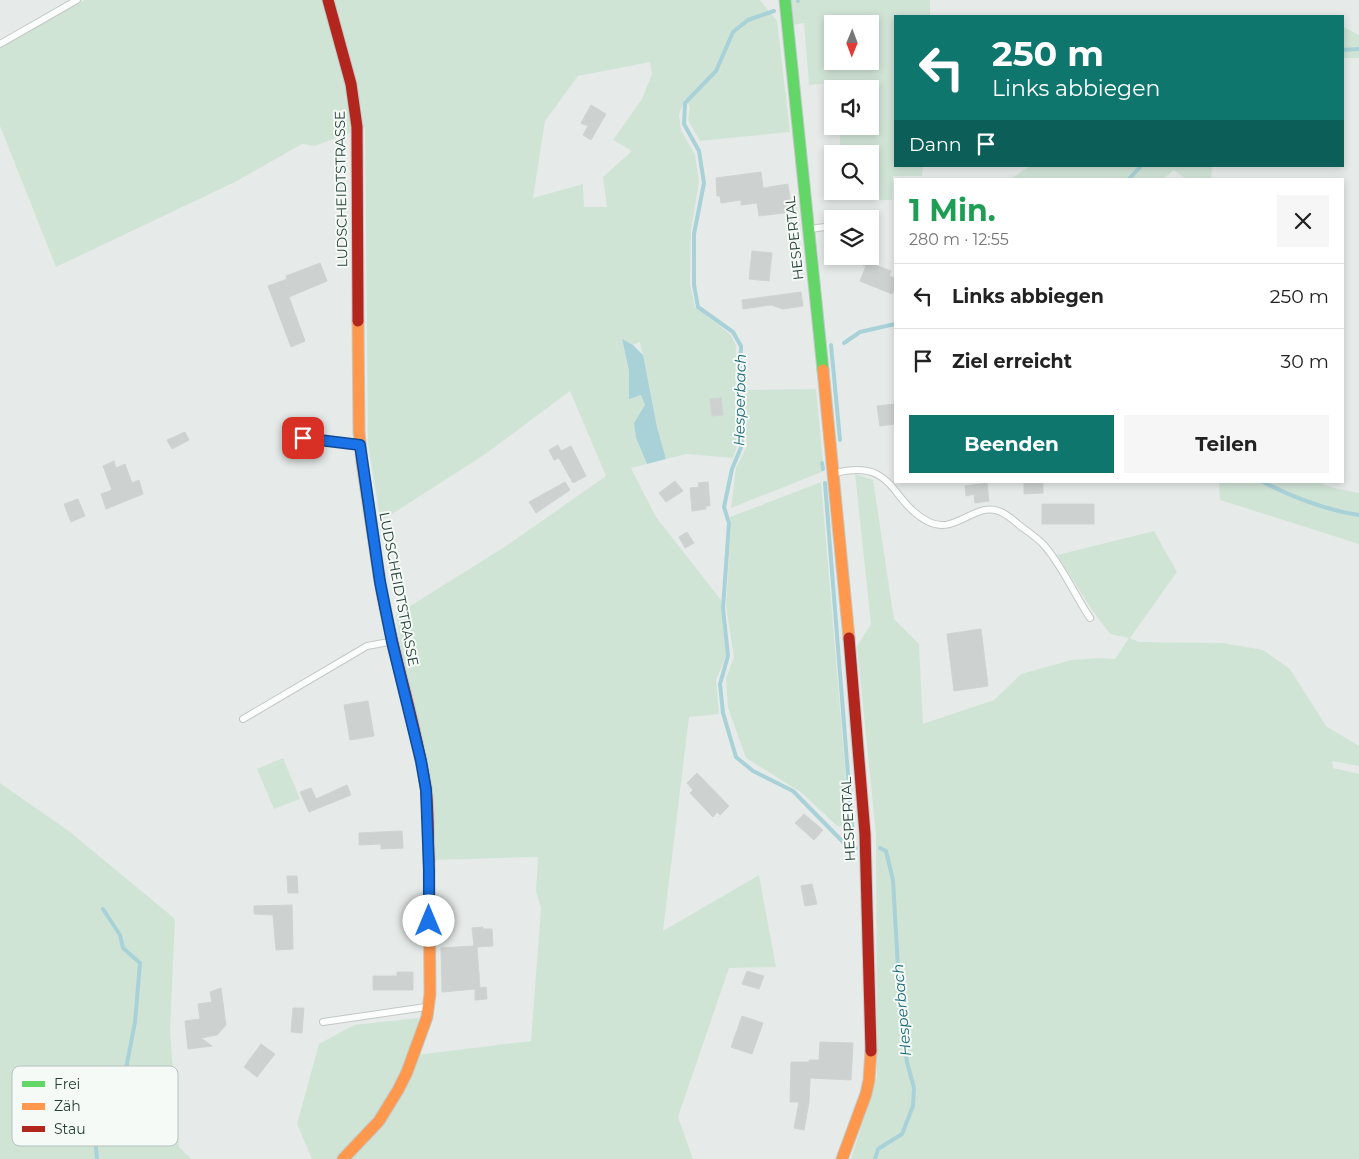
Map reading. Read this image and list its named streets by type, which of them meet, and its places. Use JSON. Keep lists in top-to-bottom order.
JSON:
{
  "streets": {
    "street": ["LUDSCHEIDTSTRASSE", "HESPERTAL"]
  },
  "water": ["Hesperbach"],
  "legend": ["Frei", "Zäh", "Stau"],
  "north": "bottom",
  "page": {
    "turn": ["250 m", "Links abbiegen"],
    "then": "Dann",
    "heading": ["1 Min.", "280 m · 12:55"],
    "list": [
      {
        "name": "Links abbiegen",
        "value": "250 m"
      },
      {
        "name": "Ziel erreicht",
        "value": "30 m"
      }
    ],
    "buttons": ["Beenden", "Teilen"]
  }
}
